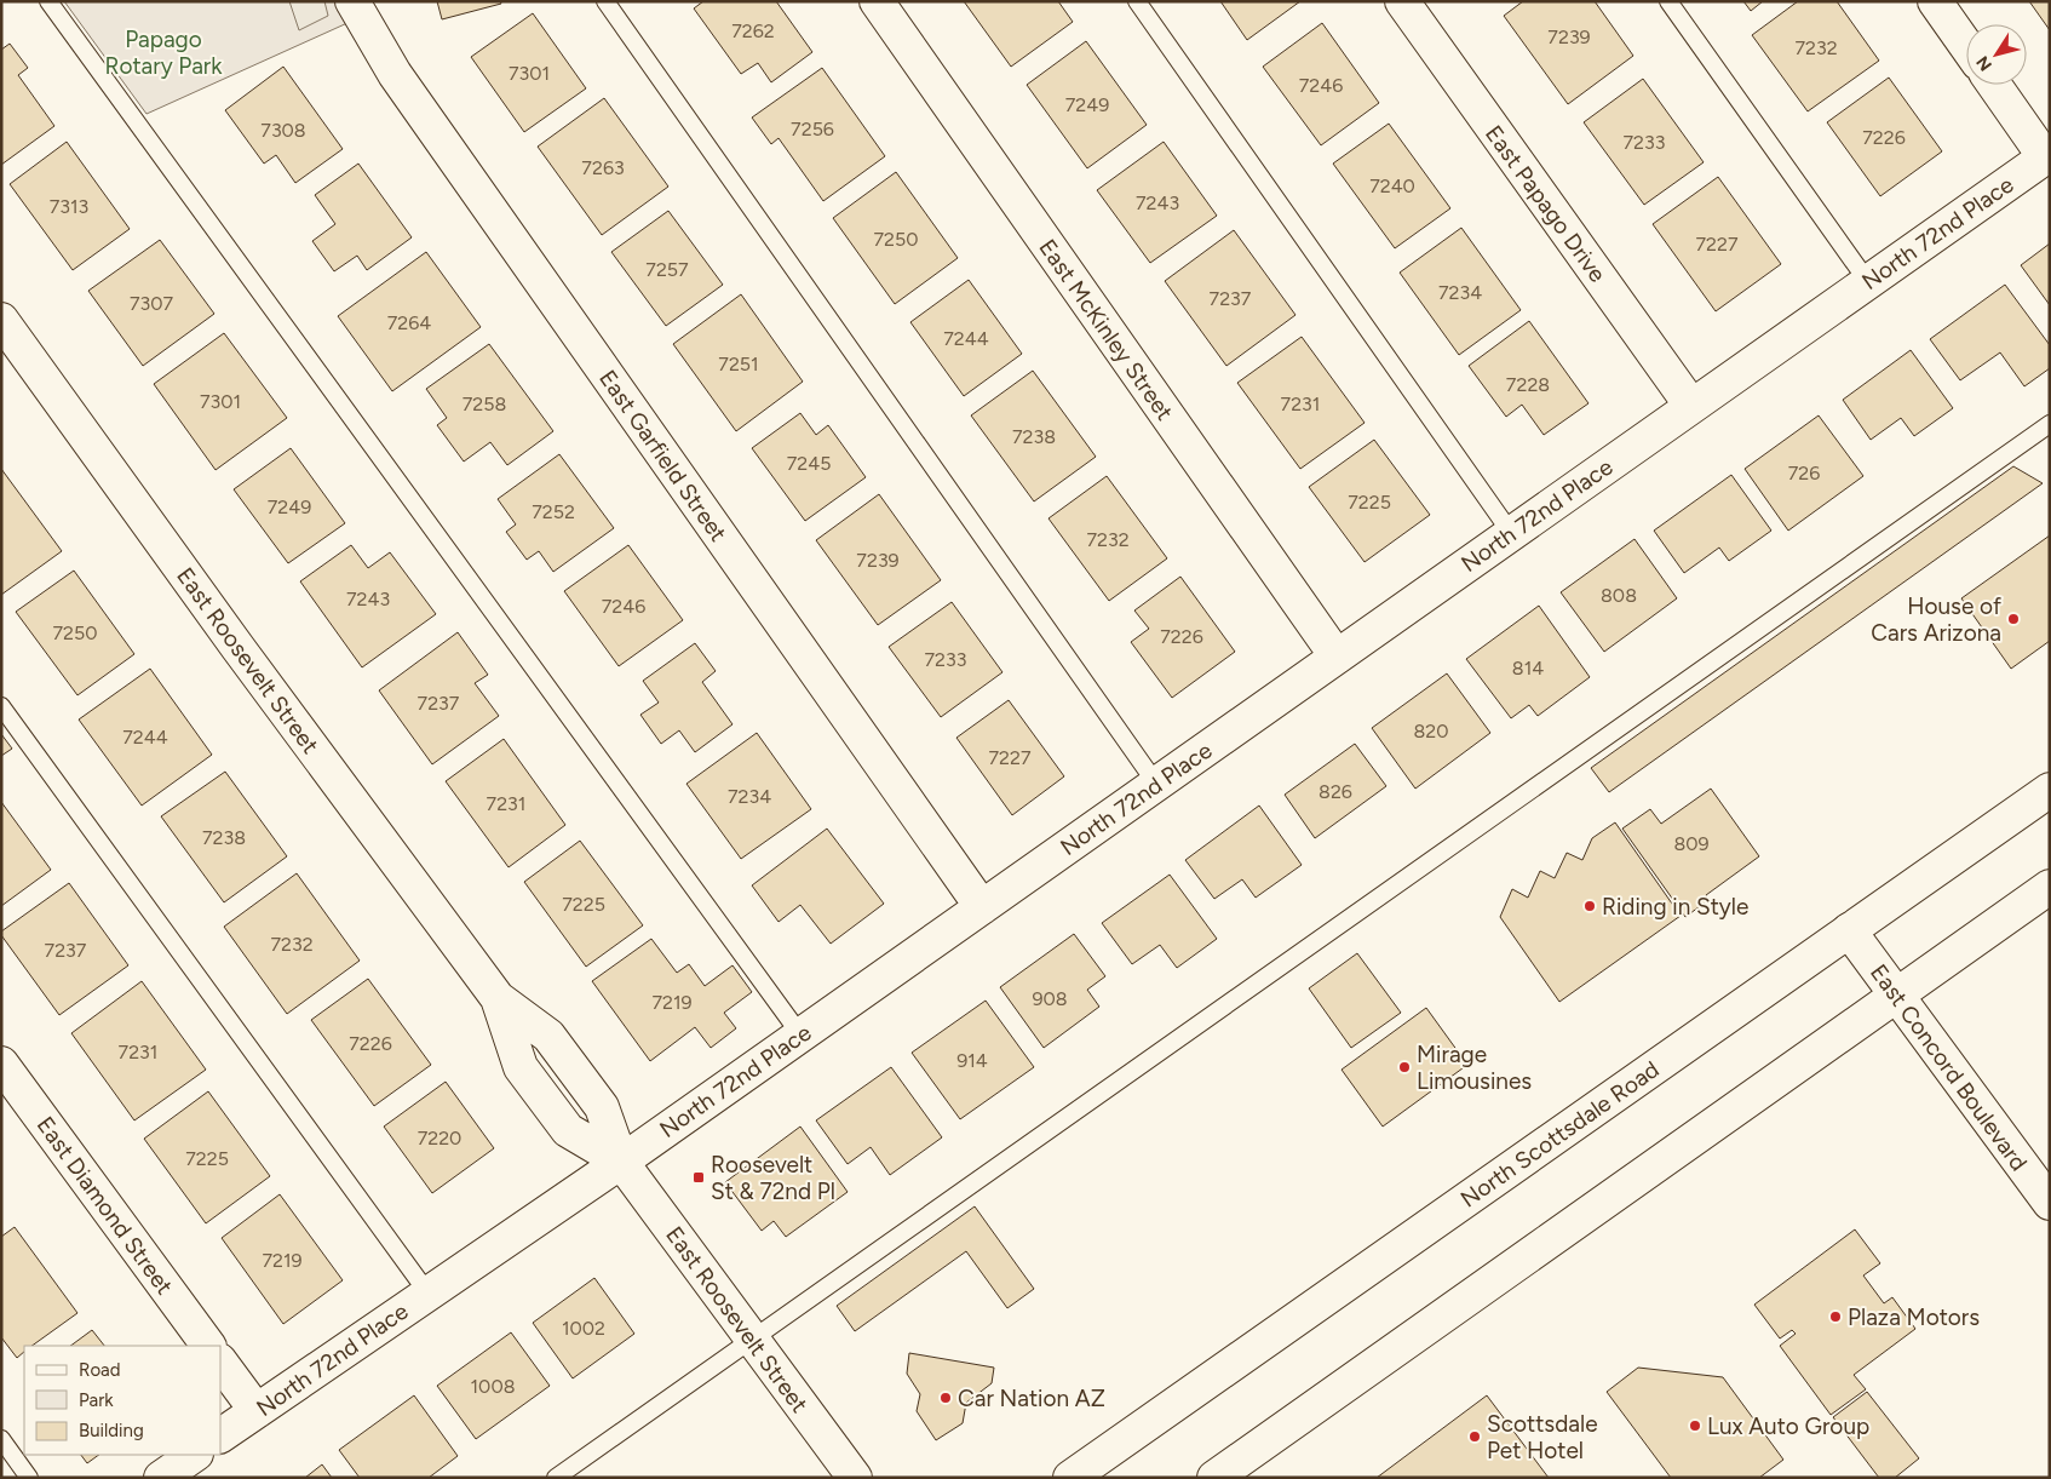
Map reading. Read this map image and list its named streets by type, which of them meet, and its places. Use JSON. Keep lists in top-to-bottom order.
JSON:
{
  "streets": {
    "street": [
      "East Papago Drive",
      "North 72nd Place",
      "East McKinley Street",
      "East Garfield Street",
      "East Roosevelt Street",
      "East Concord Boulevard",
      "North Scottsdale Road",
      "East Diamond Street"
    ]
  },
  "crossings": [
    ["East Papago Drive", "North 72nd Place"],
    ["North 72nd Place", "East McKinley Street"],
    ["North 72nd Place", "East Garfield Street"],
    ["North 72nd Place", "East Roosevelt Street"],
    ["East Concord Boulevard", "North Scottsdale Road"]
  ],
  "parks": ["Papago Rotary Park"],
  "places": {
    "other": [
      "House of Cars Arizona",
      "Riding in Style",
      "Mirage Limousines",
      "Plaza Motors",
      "Car Nation AZ",
      "Lux Auto Group",
      "Scottsdale Pet Hotel"
    ],
    "transit": ["Roosevelt St & 72nd Pl"]
  },
  "house_numbers": [
    "7262",
    "7239",
    "7232",
    "7301",
    "7246",
    "7249",
    "7256",
    "7308",
    "7226",
    "7233",
    "7263",
    "7240",
    "7243",
    "7313",
    "7250",
    "7227",
    "7257",
    "7234",
    "7237",
    "7307",
    "7264",
    "7244",
    "7251",
    "7228",
    "7301",
    "7258",
    "7231",
    "7238",
    "7245",
    "726",
    "7225",
    "7249",
    "7252",
    "7232",
    "7239",
    "808",
    "7243",
    "7246",
    "7250",
    "7226",
    "7233",
    "814",
    "7237",
    "820",
    "7244",
    "7227",
    "826",
    "7234",
    "7231",
    "7238",
    "809",
    "7225",
    "7232",
    "7237",
    "908",
    "7219",
    "7226",
    "7231",
    "914",
    "7220",
    "7225",
    "7219",
    "1002",
    "1008"
  ],
  "legend": ["Road", "Park", "Building"],
  "north": "bottom left"
}
